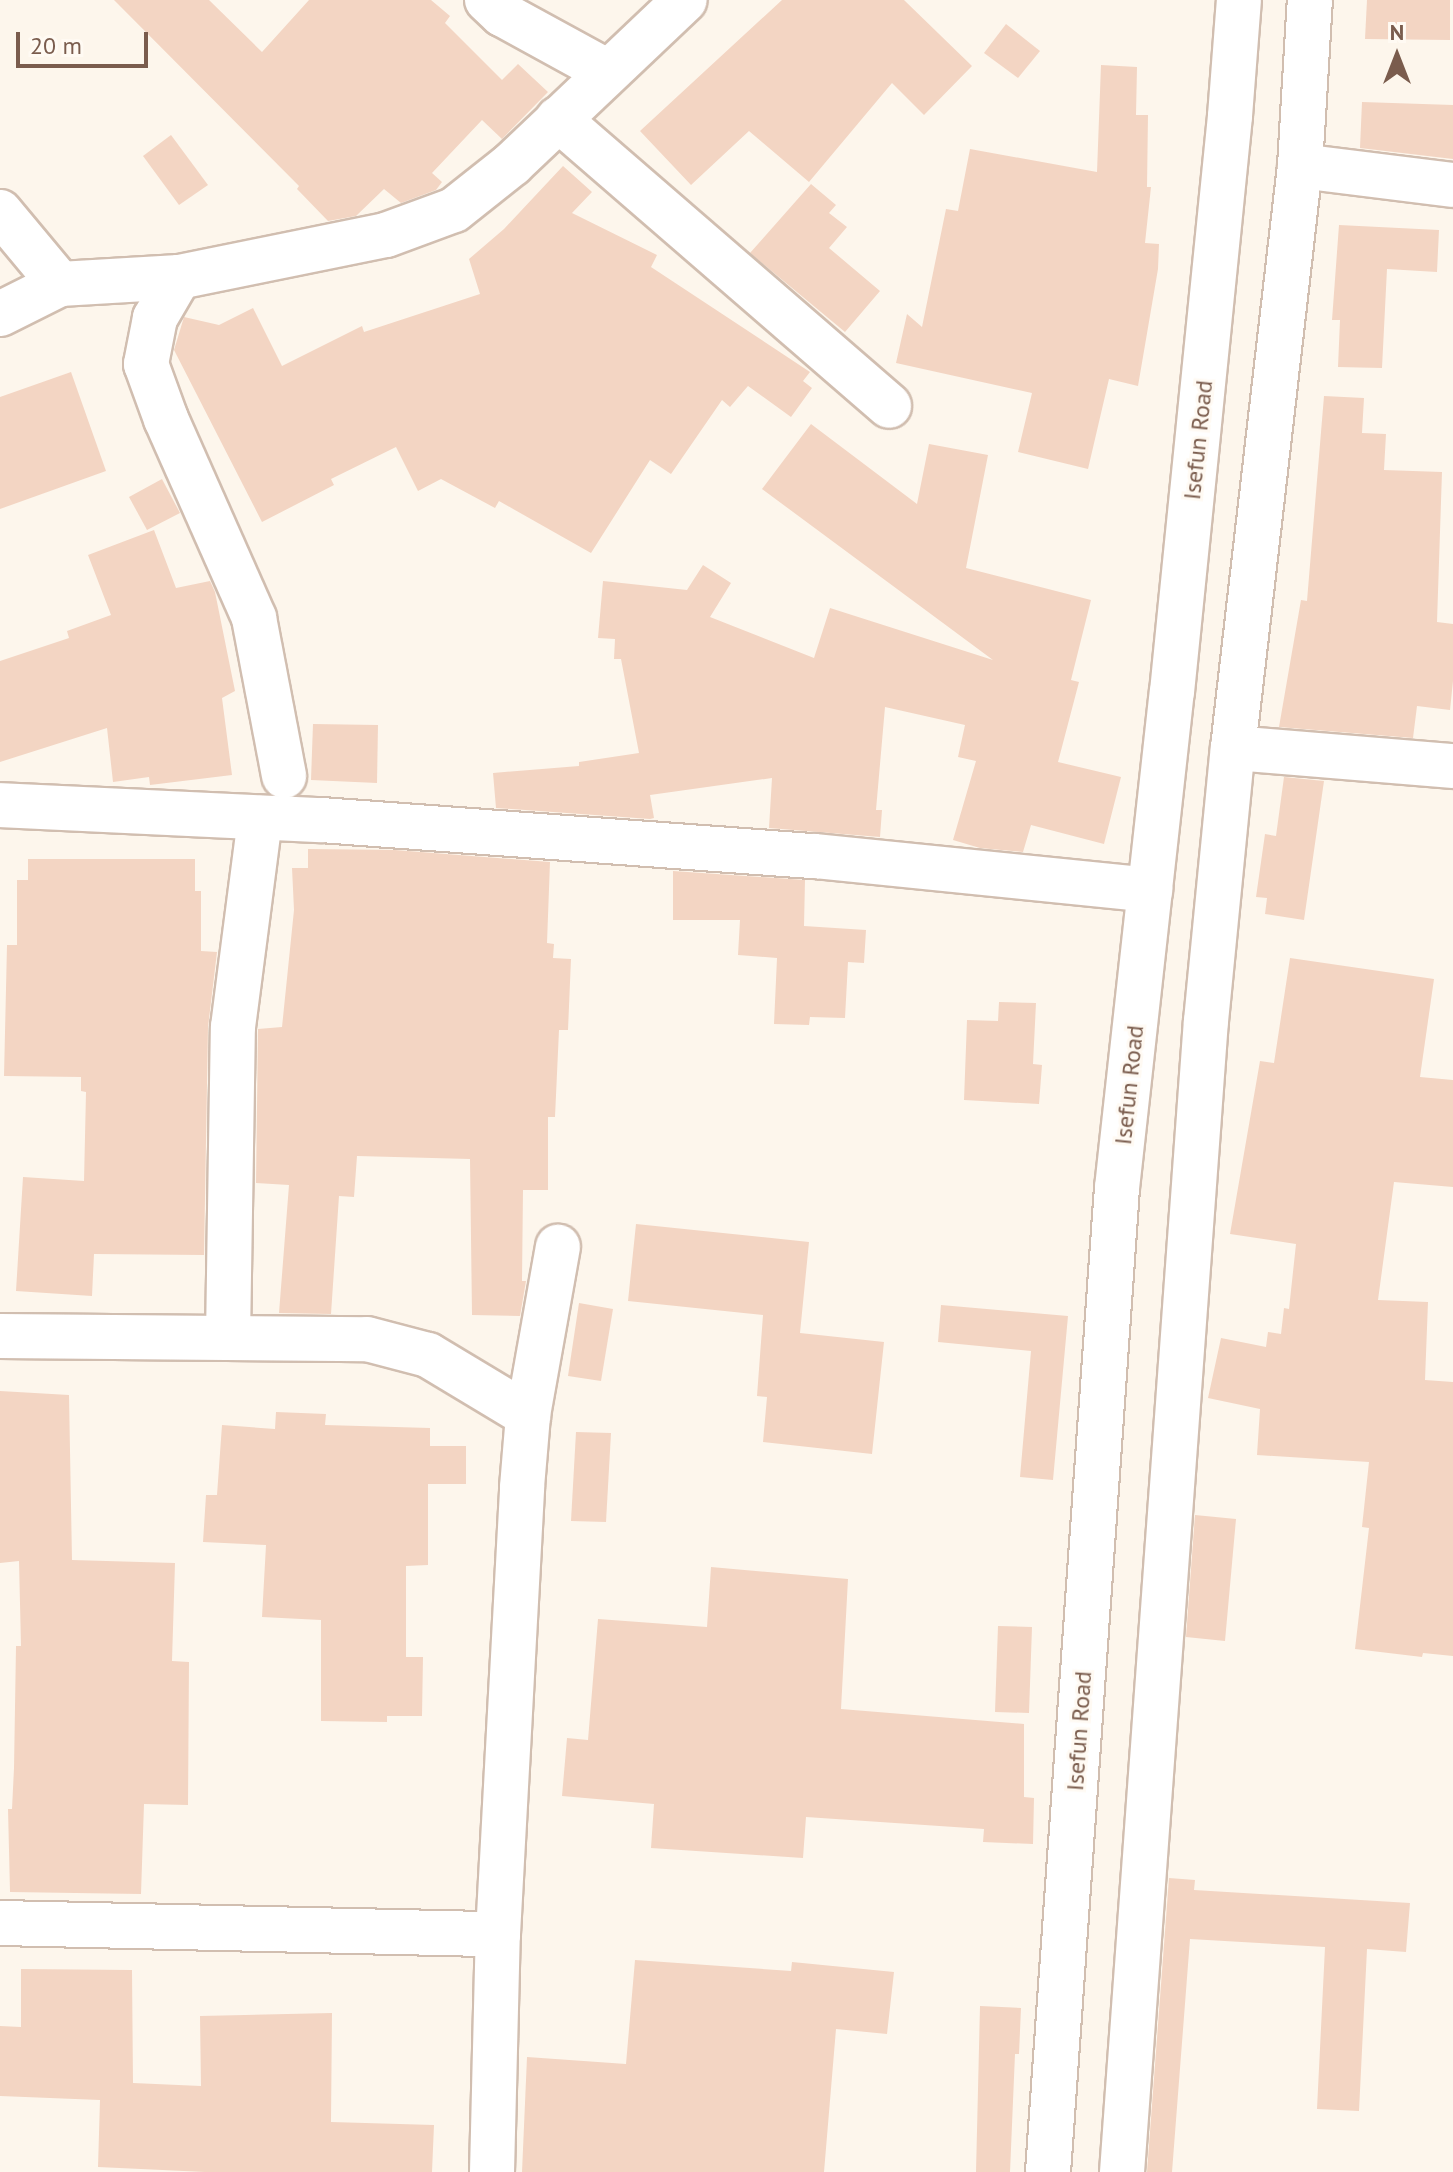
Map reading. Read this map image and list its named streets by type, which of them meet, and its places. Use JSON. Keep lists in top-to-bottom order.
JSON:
{
  "streets": {
    "street": ["Isefun Road"]
  },
  "scale_bar": "20 m",
  "north": "top"
}
